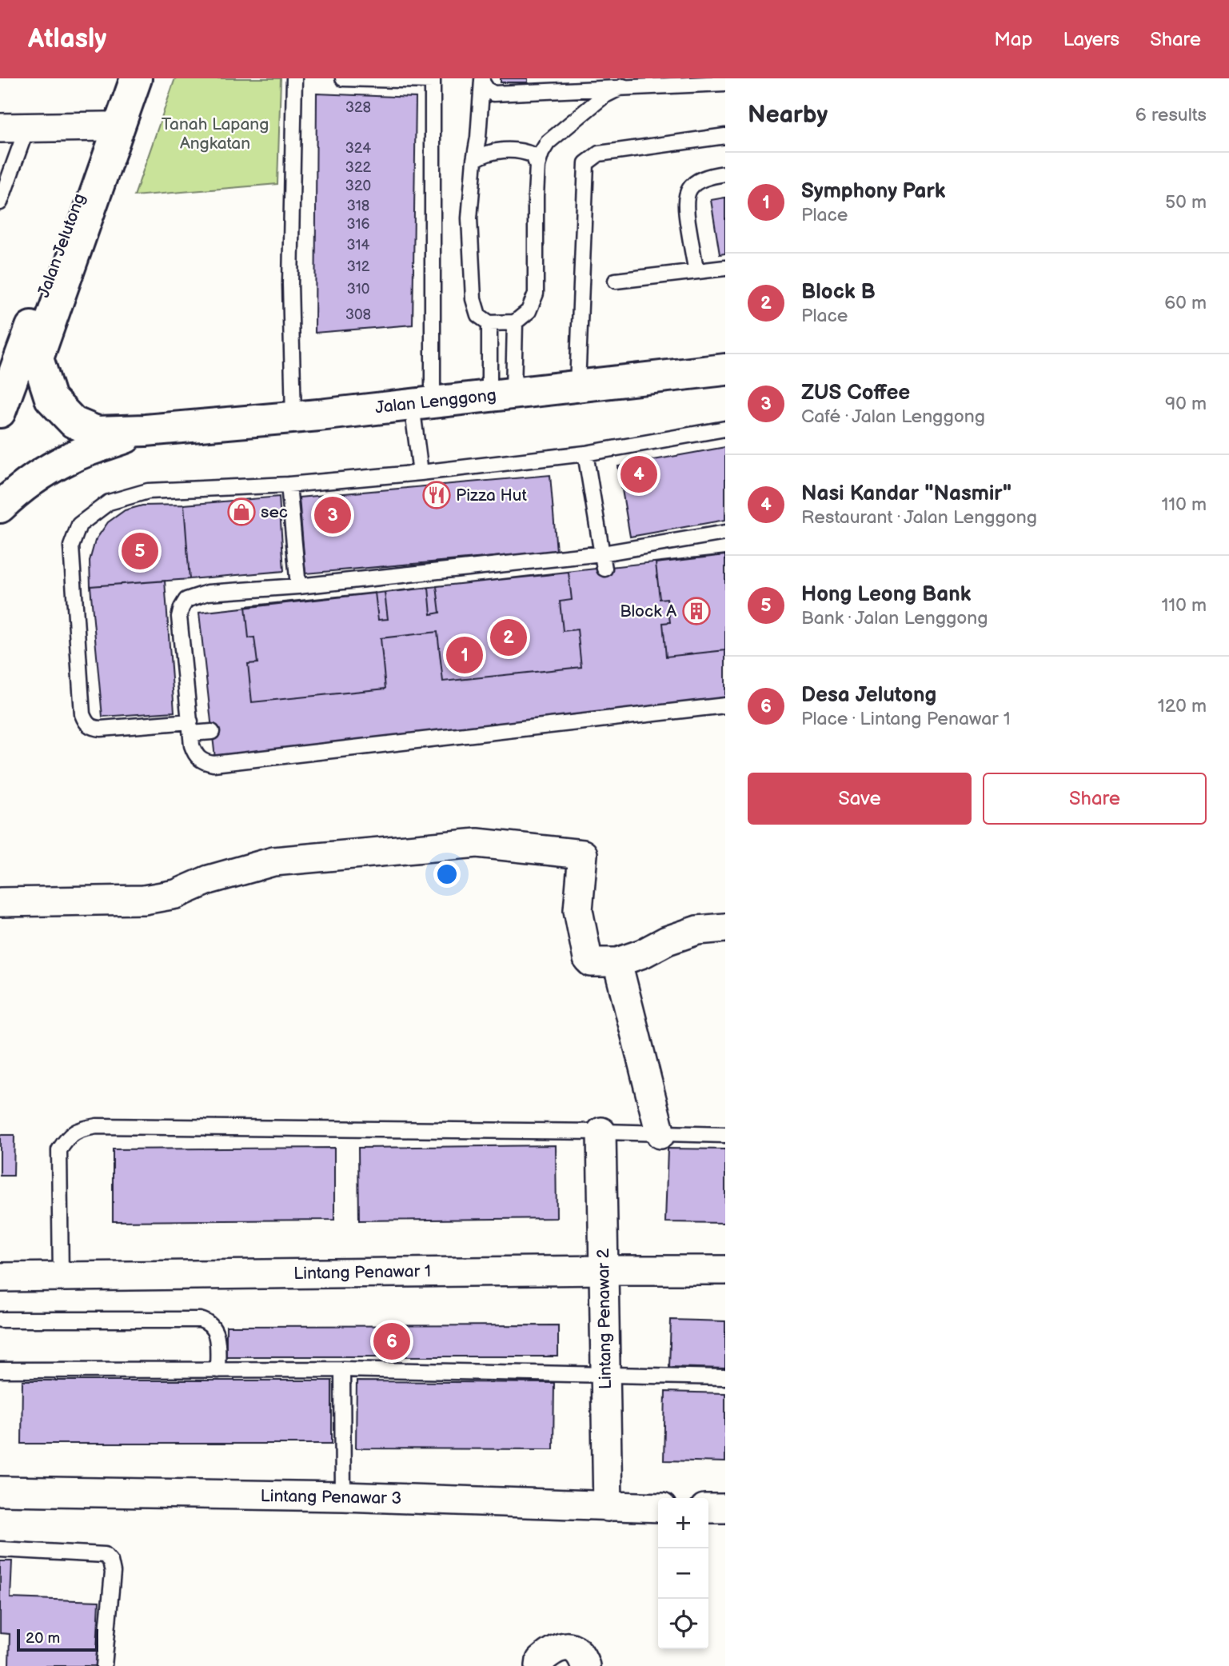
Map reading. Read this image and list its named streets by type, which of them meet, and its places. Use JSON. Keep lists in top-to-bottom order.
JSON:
{
  "streets": {
    "main road": ["Jalan Jelutong", "Jalan Lenggong"],
    "street": ["Lintang Penawar 1", "Lintang Penawar 2", "Lintang Penawar 3"]
  },
  "crossings": [
    ["Lintang Penawar 1", "Lintang Penawar 2"],
    ["Lintang Penawar 2", "Lintang Penawar 3"]
  ],
  "parks": ["Tanah Lapang Angkatan"],
  "places": {
    "restaurant": ["Pizza Hut"],
    "shop": ["sec"],
    "building": ["Block A"]
  },
  "house_numbers": [
    "328",
    "324",
    "322",
    "320",
    "318",
    "316",
    "314",
    "312",
    "310",
    "308"
  ],
  "scale_bar": "20 m",
  "page": {
    "header": "Atlasly",
    "nav": ["Map", "Layers", "Share"],
    "heading": ["Nearby", "6 results"],
    "list": [
      {
        "mark": "1",
        "name": "Symphony Park",
        "note": "Place",
        "value": "50 m"
      },
      {
        "mark": "2",
        "name": "Block B",
        "note": "Place",
        "value": "60 m"
      },
      {
        "mark": "3",
        "name": "ZUS Coffee",
        "note": "Café · Jalan Lenggong",
        "value": "90 m"
      },
      {
        "mark": "4",
        "name": "Nasi Kandar \"Nasmir\"",
        "note": "Restaurant · Jalan Lenggong",
        "value": "110 m"
      },
      {
        "mark": "5",
        "name": "Hong Leong Bank",
        "note": "Bank · Jalan Lenggong",
        "value": "110 m"
      },
      {
        "mark": "6",
        "name": "Desa Jelutong",
        "note": "Place · Lintang Penawar 1",
        "value": "120 m"
      }
    ],
    "pins": [
      "4",
      "3",
      "5",
      "2",
      "1",
      "6"
    ],
    "buttons": ["Save", "Share"],
    "map_buttons": ["+", "−"],
    "scale": "20 m"
  }
}
